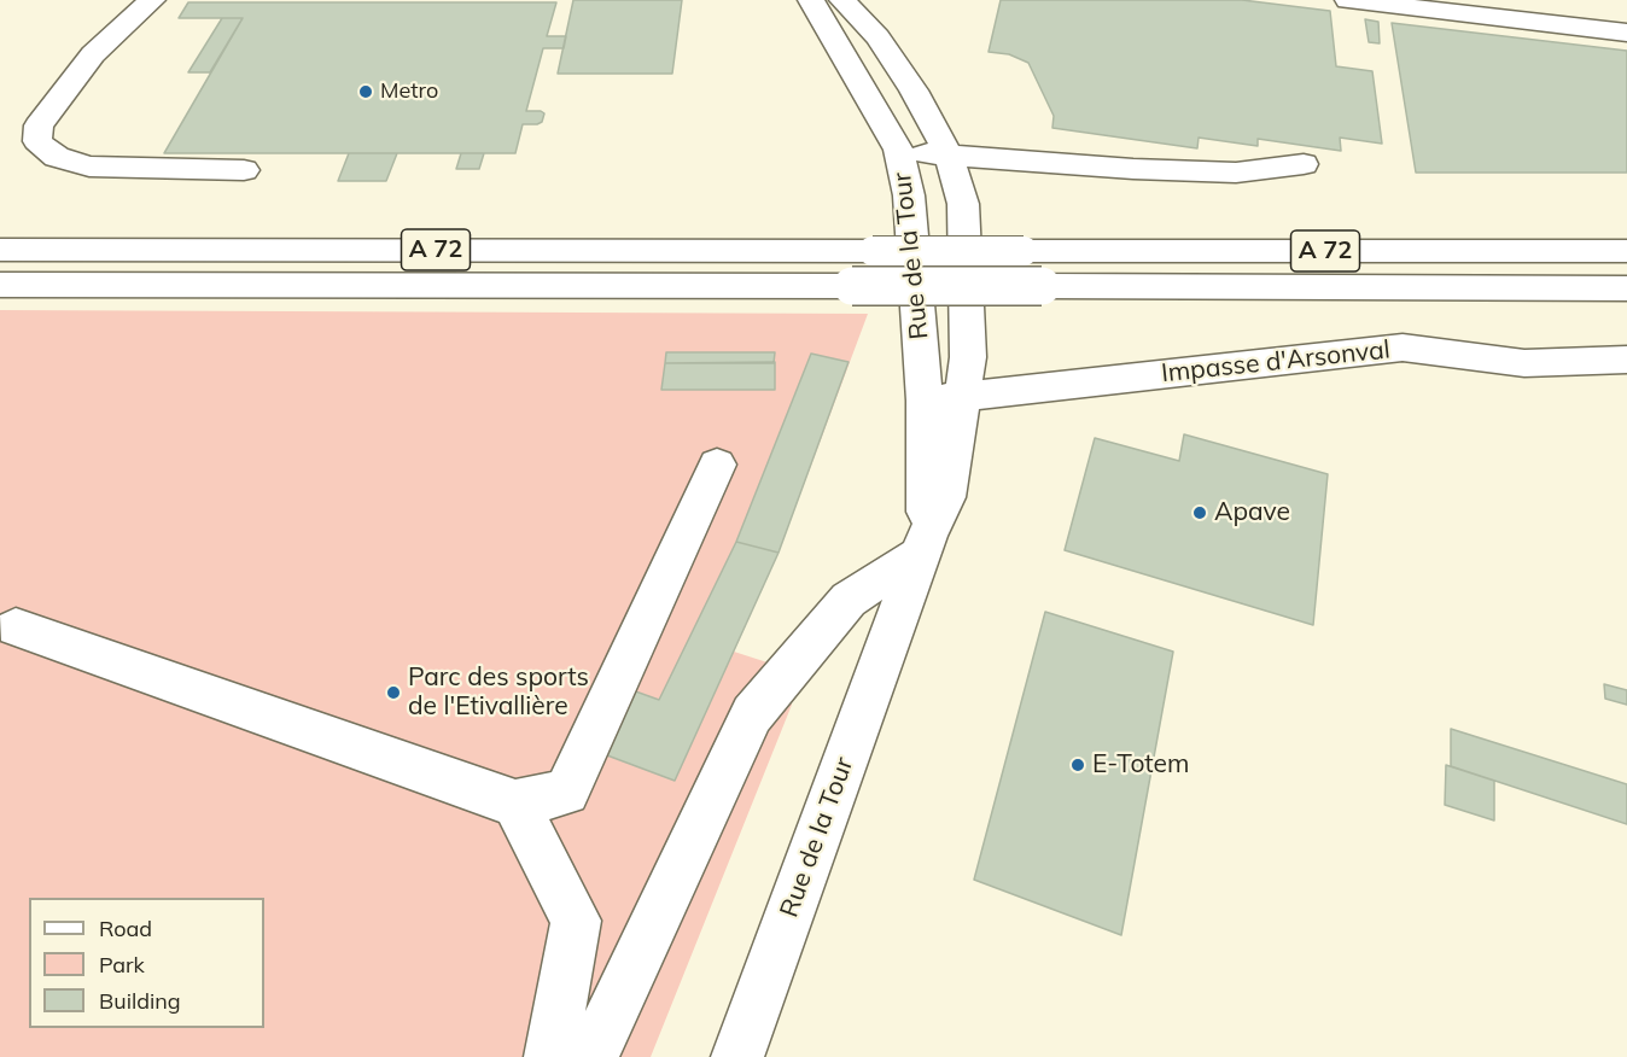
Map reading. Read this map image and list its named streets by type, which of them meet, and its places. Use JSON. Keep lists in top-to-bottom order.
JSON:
{
  "streets": {
    "main road": ["A 72", "Rue de la Tour", "Impasse d'Arsonval"]
  },
  "crossings": [
    ["Rue de la Tour", "Impasse d'Arsonval"]
  ],
  "places": [
    "Metro",
    "Apave",
    "Parc des sports de l'Etivallière",
    "E-Totem"
  ],
  "legend": ["Road", "Park", "Building"]
}
